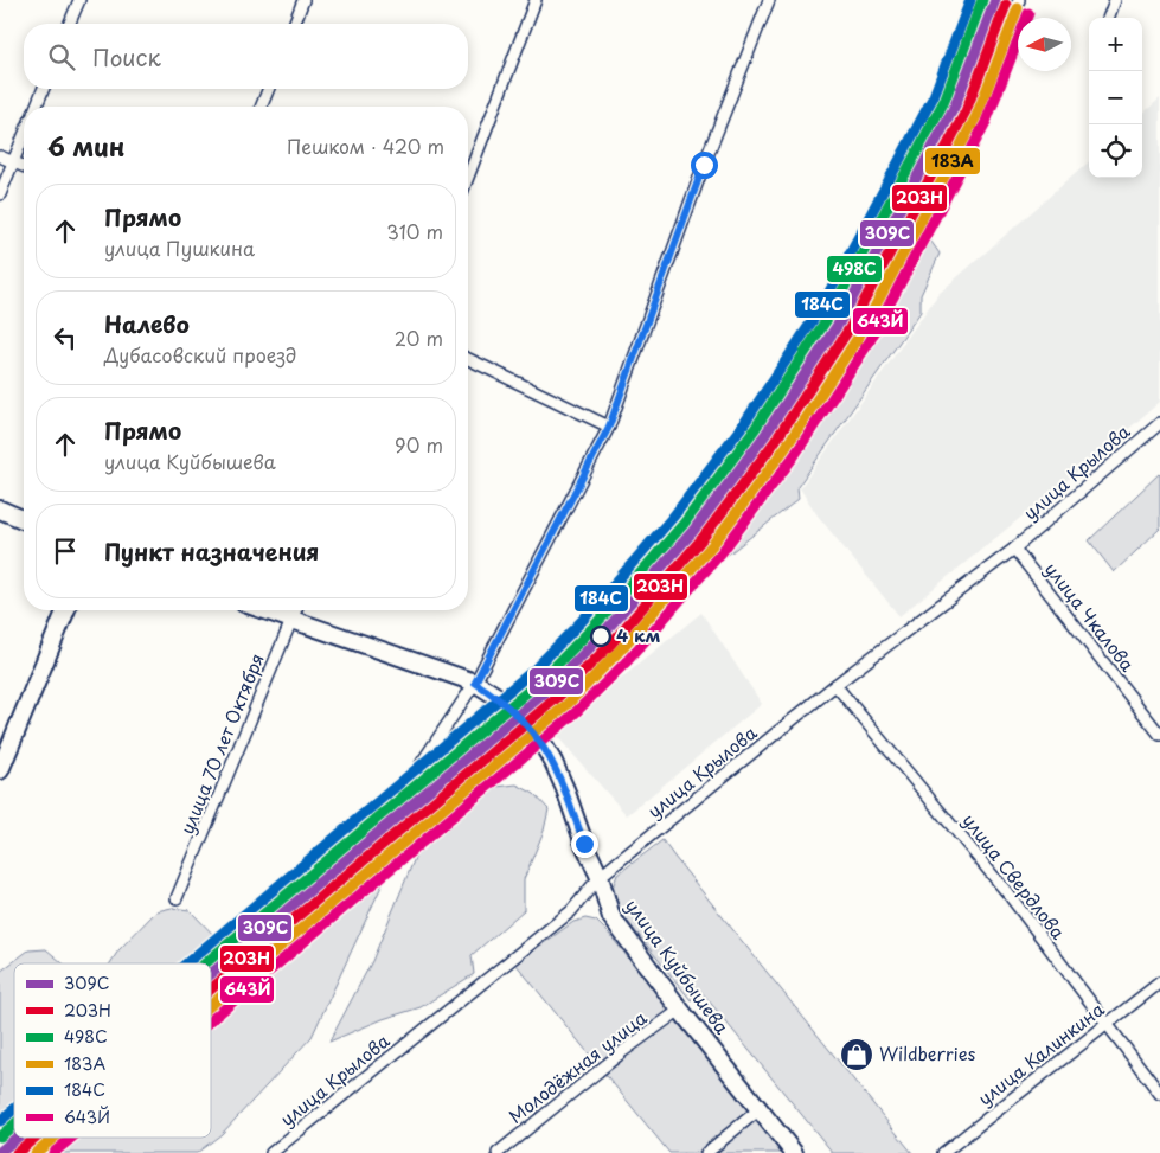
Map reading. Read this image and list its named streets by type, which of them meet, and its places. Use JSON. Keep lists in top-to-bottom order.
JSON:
{
  "streets": {
    "main road": ["улица Куйбышева"],
    "street": [
      "улица Крылова",
      "улица Чкалова",
      "улица 70 лет Октября",
      "улица Свердлова",
      "улица Калинкина",
      "Молодёжная улица"
    ]
  },
  "crossings": [
    ["улица Крылова", "улица Чкалова"],
    ["улица Крылова", "улица Свердлова"],
    ["улица Крылова", "улица Куйбышева"],
    ["улица 70 лет Октября", "улица Куйбышева"],
    ["улица Свердлова", "улица Калинкина"],
    ["улица Куйбышева", "Молодёжная улица"]
  ],
  "places": {
    "other": ["4 км"],
    "shop": ["Wildberries"]
  },
  "lines": [
    "transit line 309С",
    "transit line 498С",
    "transit line 184С",
    "transit line 203Н",
    "transit line 183А",
    "transit line 643Й"
  ],
  "legend": [
    "309С",
    "203Н",
    "498С",
    "183А",
    "184С",
    "643Й"
  ],
  "north": "left",
  "page": {
    "map_buttons": ["+", "−"],
    "search": "Поиск",
    "heading": ["6 мин", "Пешком · 420 m"],
    "list": [
      ["Прямо", "улица Пушкина", "310 m"],
      ["Налево", "Дубасовский проезд", "20 m"],
      ["Прямо", "улица Куйбышева", "90 m"],
      "Пункт назначения"
    ]
  }
}
